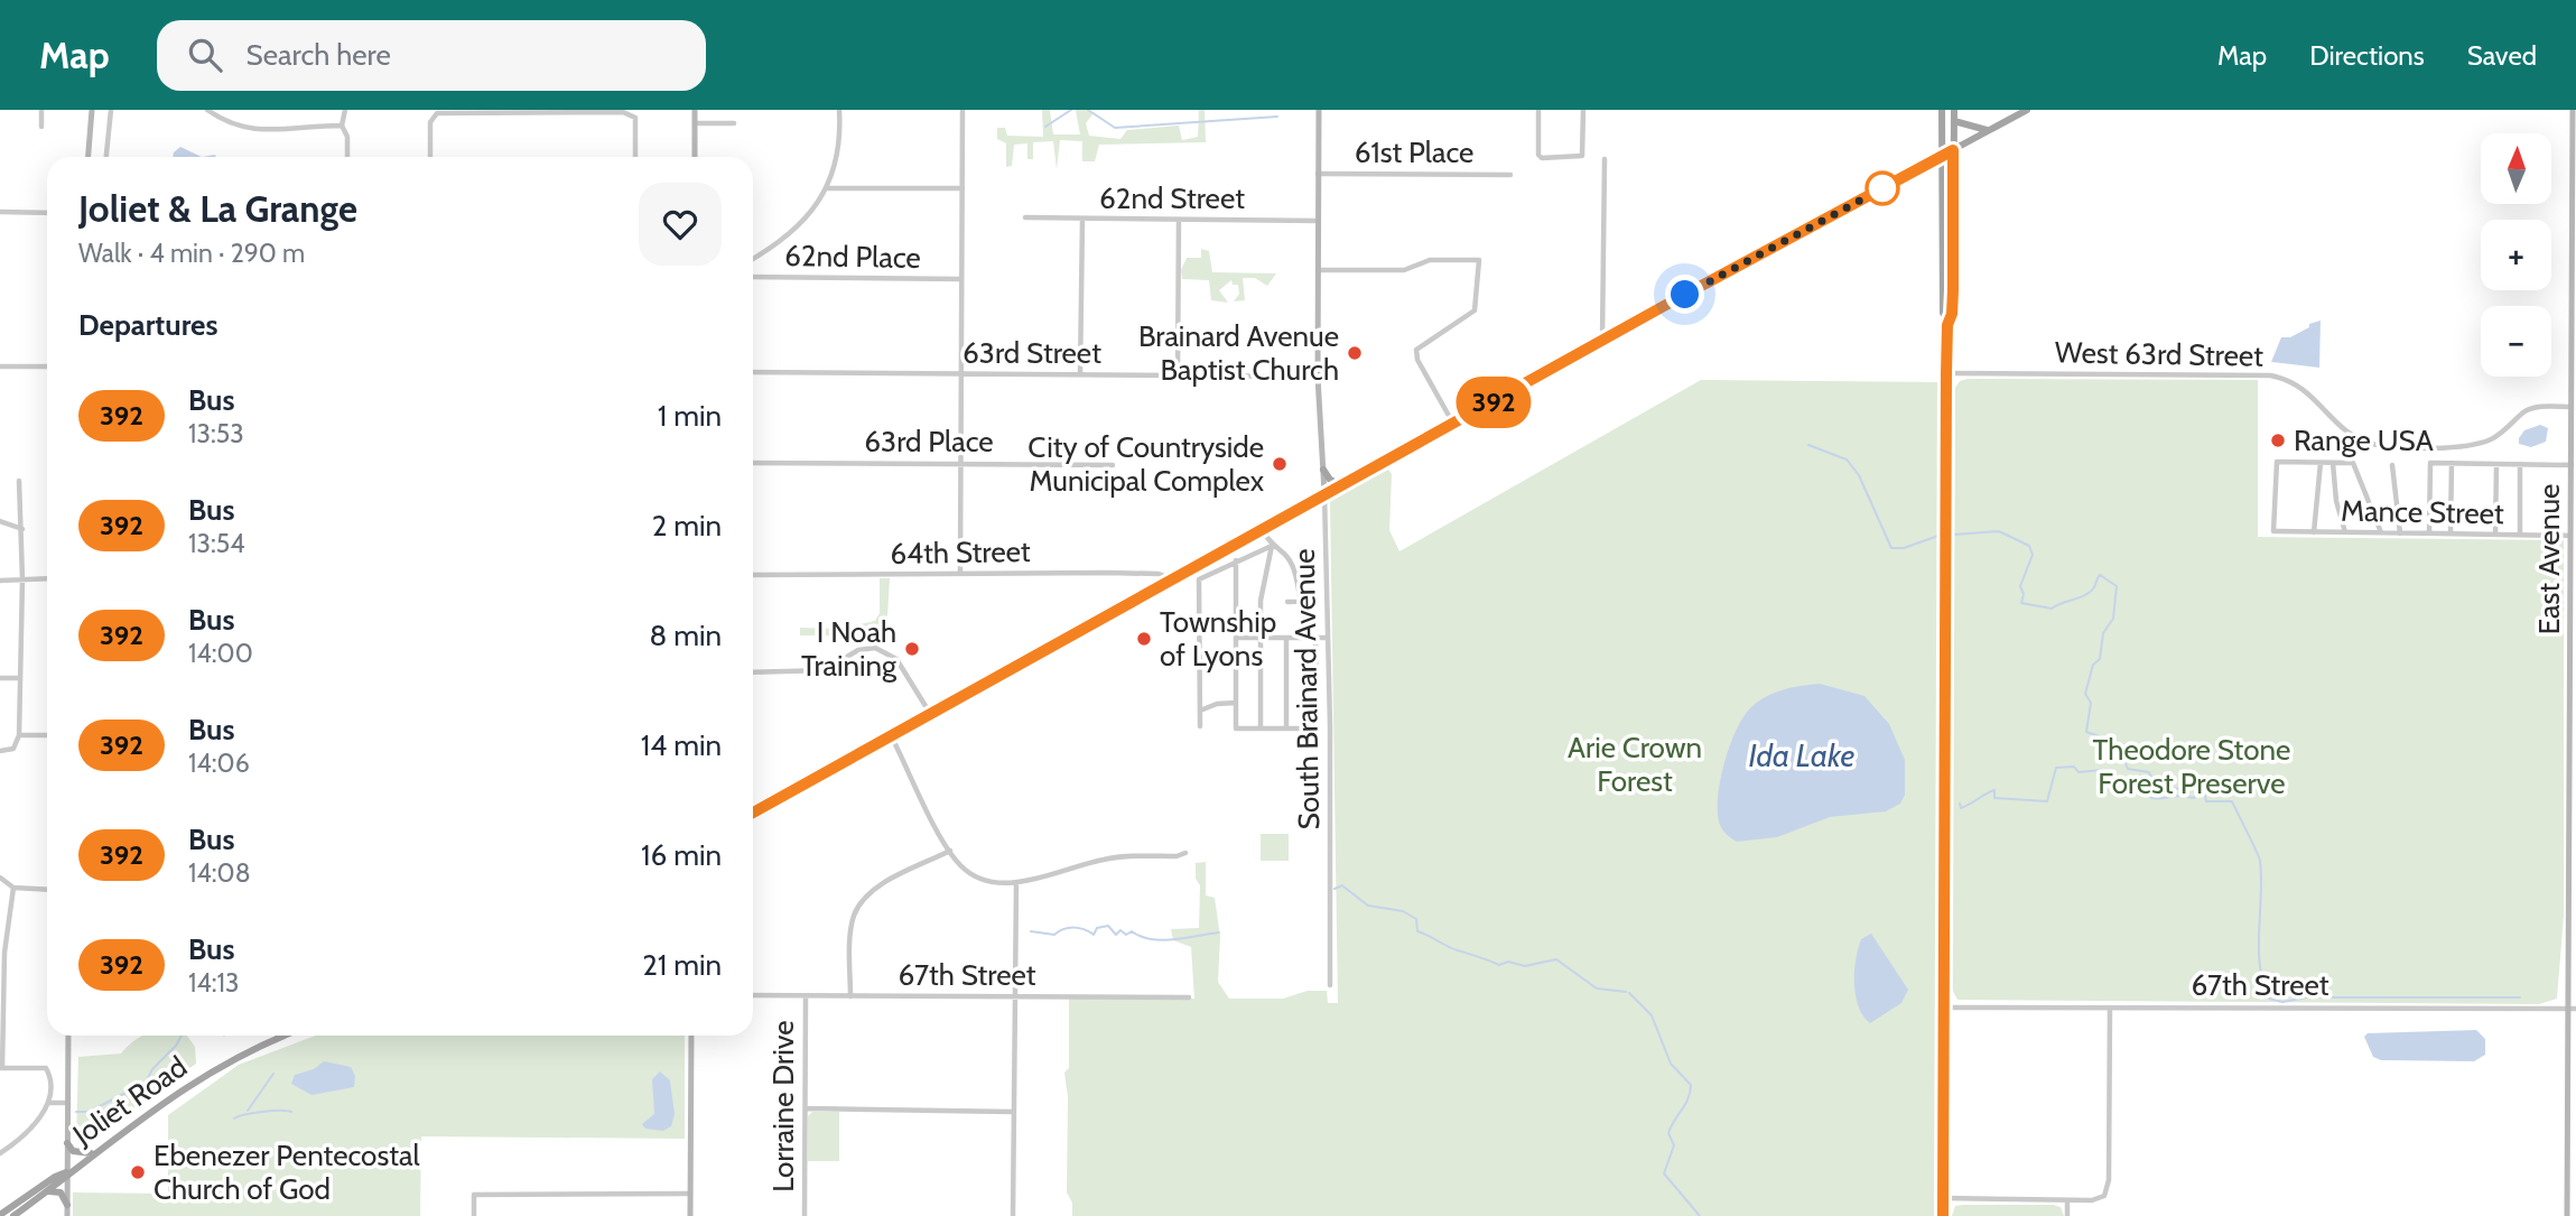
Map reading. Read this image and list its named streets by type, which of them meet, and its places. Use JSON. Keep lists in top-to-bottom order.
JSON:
{
  "streets": {
    "main road": ["Joliet Road"],
    "street": [
      "61st Place",
      "62nd Street",
      "62nd Place",
      "63rd Street",
      "West 63rd Street",
      "63rd Place",
      "Mance Street",
      "64th Street",
      "East Avenue",
      "South Brainard Avenue",
      "67th Street",
      "Lorraine Drive"
    ]
  },
  "crossings": [
    ["61st Place", "South Brainard Avenue"],
    ["62nd Street", "South Brainard Avenue"],
    ["63rd Street", "South Brainard Avenue"],
    ["West 63rd Street", "East Avenue"],
    ["Mance Street", "East Avenue"],
    ["East Avenue", "67th Street"],
    ["67th Street", "Lorraine Drive"]
  ],
  "water": ["Ida Lake"],
  "parks": ["Arie Crown Forest", "Theodore Stone Forest Preserve"],
  "places": [
    "Brainard Avenue Baptist Church",
    "Range USA",
    "City of Countryside Municipal Complex",
    "Township of Lyons",
    "I Noah Training",
    "Ebenezer Pentecostal Church of God"
  ],
  "lines": ["bus line 392"],
  "north": "top",
  "page": {
    "header": "Map",
    "search": "Search here",
    "nav": ["Map", "Directions", "Saved"],
    "on_map": "392",
    "map_buttons": ["+", "−"],
    "heading": [
      ["Joliet & La Grange", "Walk · 4 min · 290 m"],
      "Departures"
    ],
    "list": [
      {
        "mark": "392",
        "name": "Bus",
        "note": "13:53",
        "value": "1 min"
      },
      {
        "mark": "392",
        "name": "Bus",
        "note": "13:54",
        "value": "2 min"
      },
      {
        "mark": "392",
        "name": "Bus",
        "note": "14:00",
        "value": "8 min"
      },
      {
        "mark": "392",
        "name": "Bus",
        "note": "14:06",
        "value": "14 min"
      },
      {
        "mark": "392",
        "name": "Bus",
        "note": "14:08",
        "value": "16 min"
      },
      {
        "mark": "392",
        "name": "Bus",
        "note": "14:13",
        "value": "21 min"
      }
    ]
  }
}
